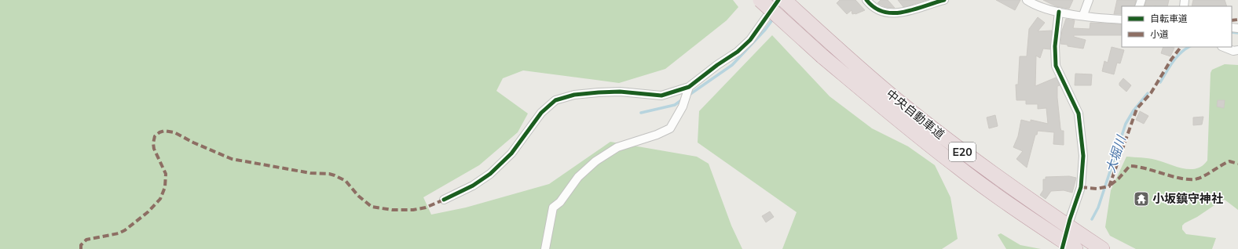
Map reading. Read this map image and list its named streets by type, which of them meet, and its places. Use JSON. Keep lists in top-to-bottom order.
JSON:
{
  "streets": {
    "highway": ["中央自動車道", "E20"]
  },
  "water": ["大堀川"],
  "places": {
    "temple": ["小坂鎮守神社"]
  },
  "legend": ["自転車道", "小道"]
}
